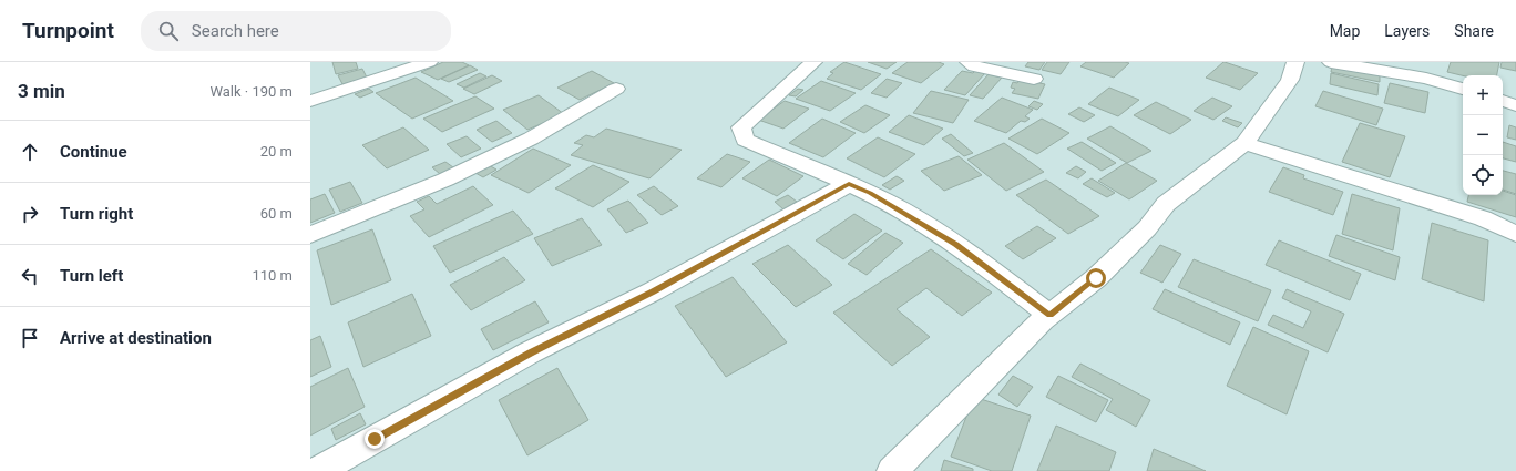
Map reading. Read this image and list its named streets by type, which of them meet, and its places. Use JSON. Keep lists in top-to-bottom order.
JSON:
{
  "page": {
    "header": "Turnpoint",
    "search": "Search here",
    "nav": ["Map", "Layers", "Share"],
    "heading": ["3 min", "Walk · 190 m"],
    "map_buttons": ["+", "−"],
    "list": [
      ["Continue", "20 m"],
      ["Turn right", "60 m"],
      ["Turn left", "110 m"],
      "Arrive at destination"
    ]
  }
}
